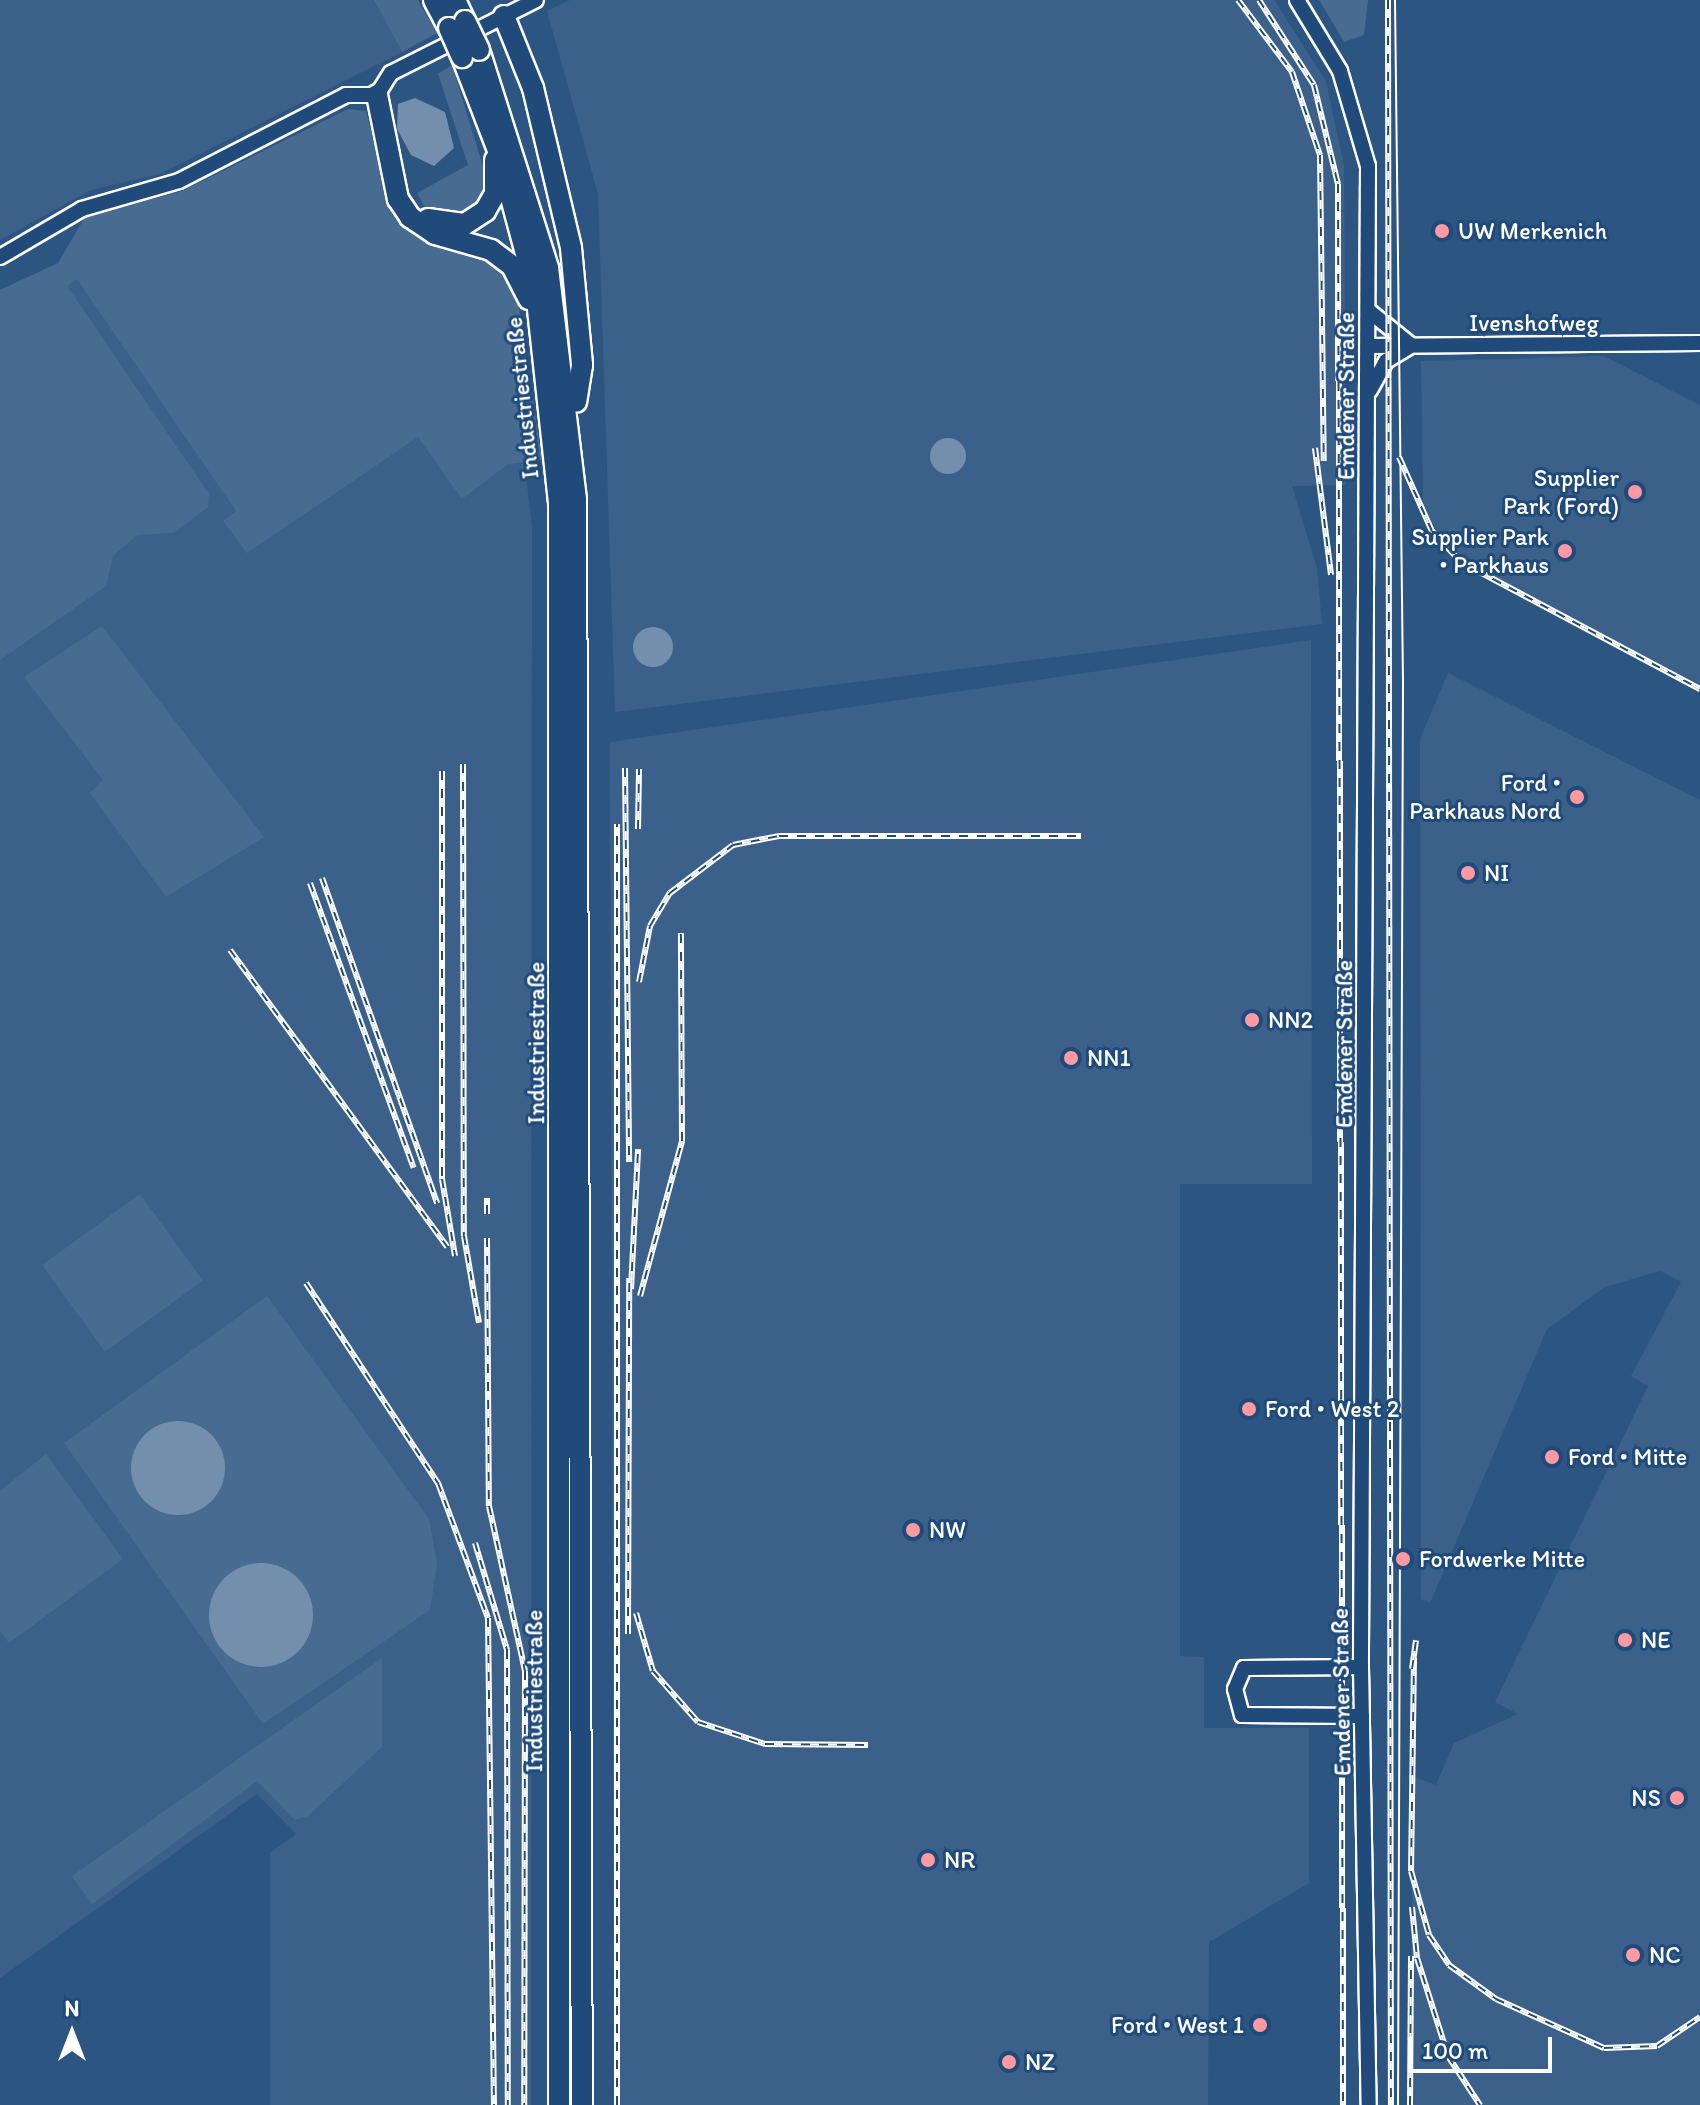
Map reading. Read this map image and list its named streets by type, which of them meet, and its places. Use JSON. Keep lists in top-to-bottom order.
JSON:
{
  "streets": {
    "highway": ["Industriestraße"],
    "street": ["Ivenshofweg", "Emdener Straße"]
  },
  "crossings": [
    ["Ivenshofweg", "Emdener Straße"]
  ],
  "places": [
    "UW Merkenich",
    "Supplier Park (Ford)",
    "Supplier Park • Parkhaus",
    "Ford • Parkhaus Nord",
    "NI",
    "NN2",
    "NN1",
    "Ford • West 2",
    "Ford • Mitte",
    "NW",
    "Fordwerke Mitte",
    "NE",
    "NS",
    "NR",
    "NC",
    "Ford • West 1",
    "NZ"
  ],
  "scale_bar": "100 m",
  "north": "top"
}
